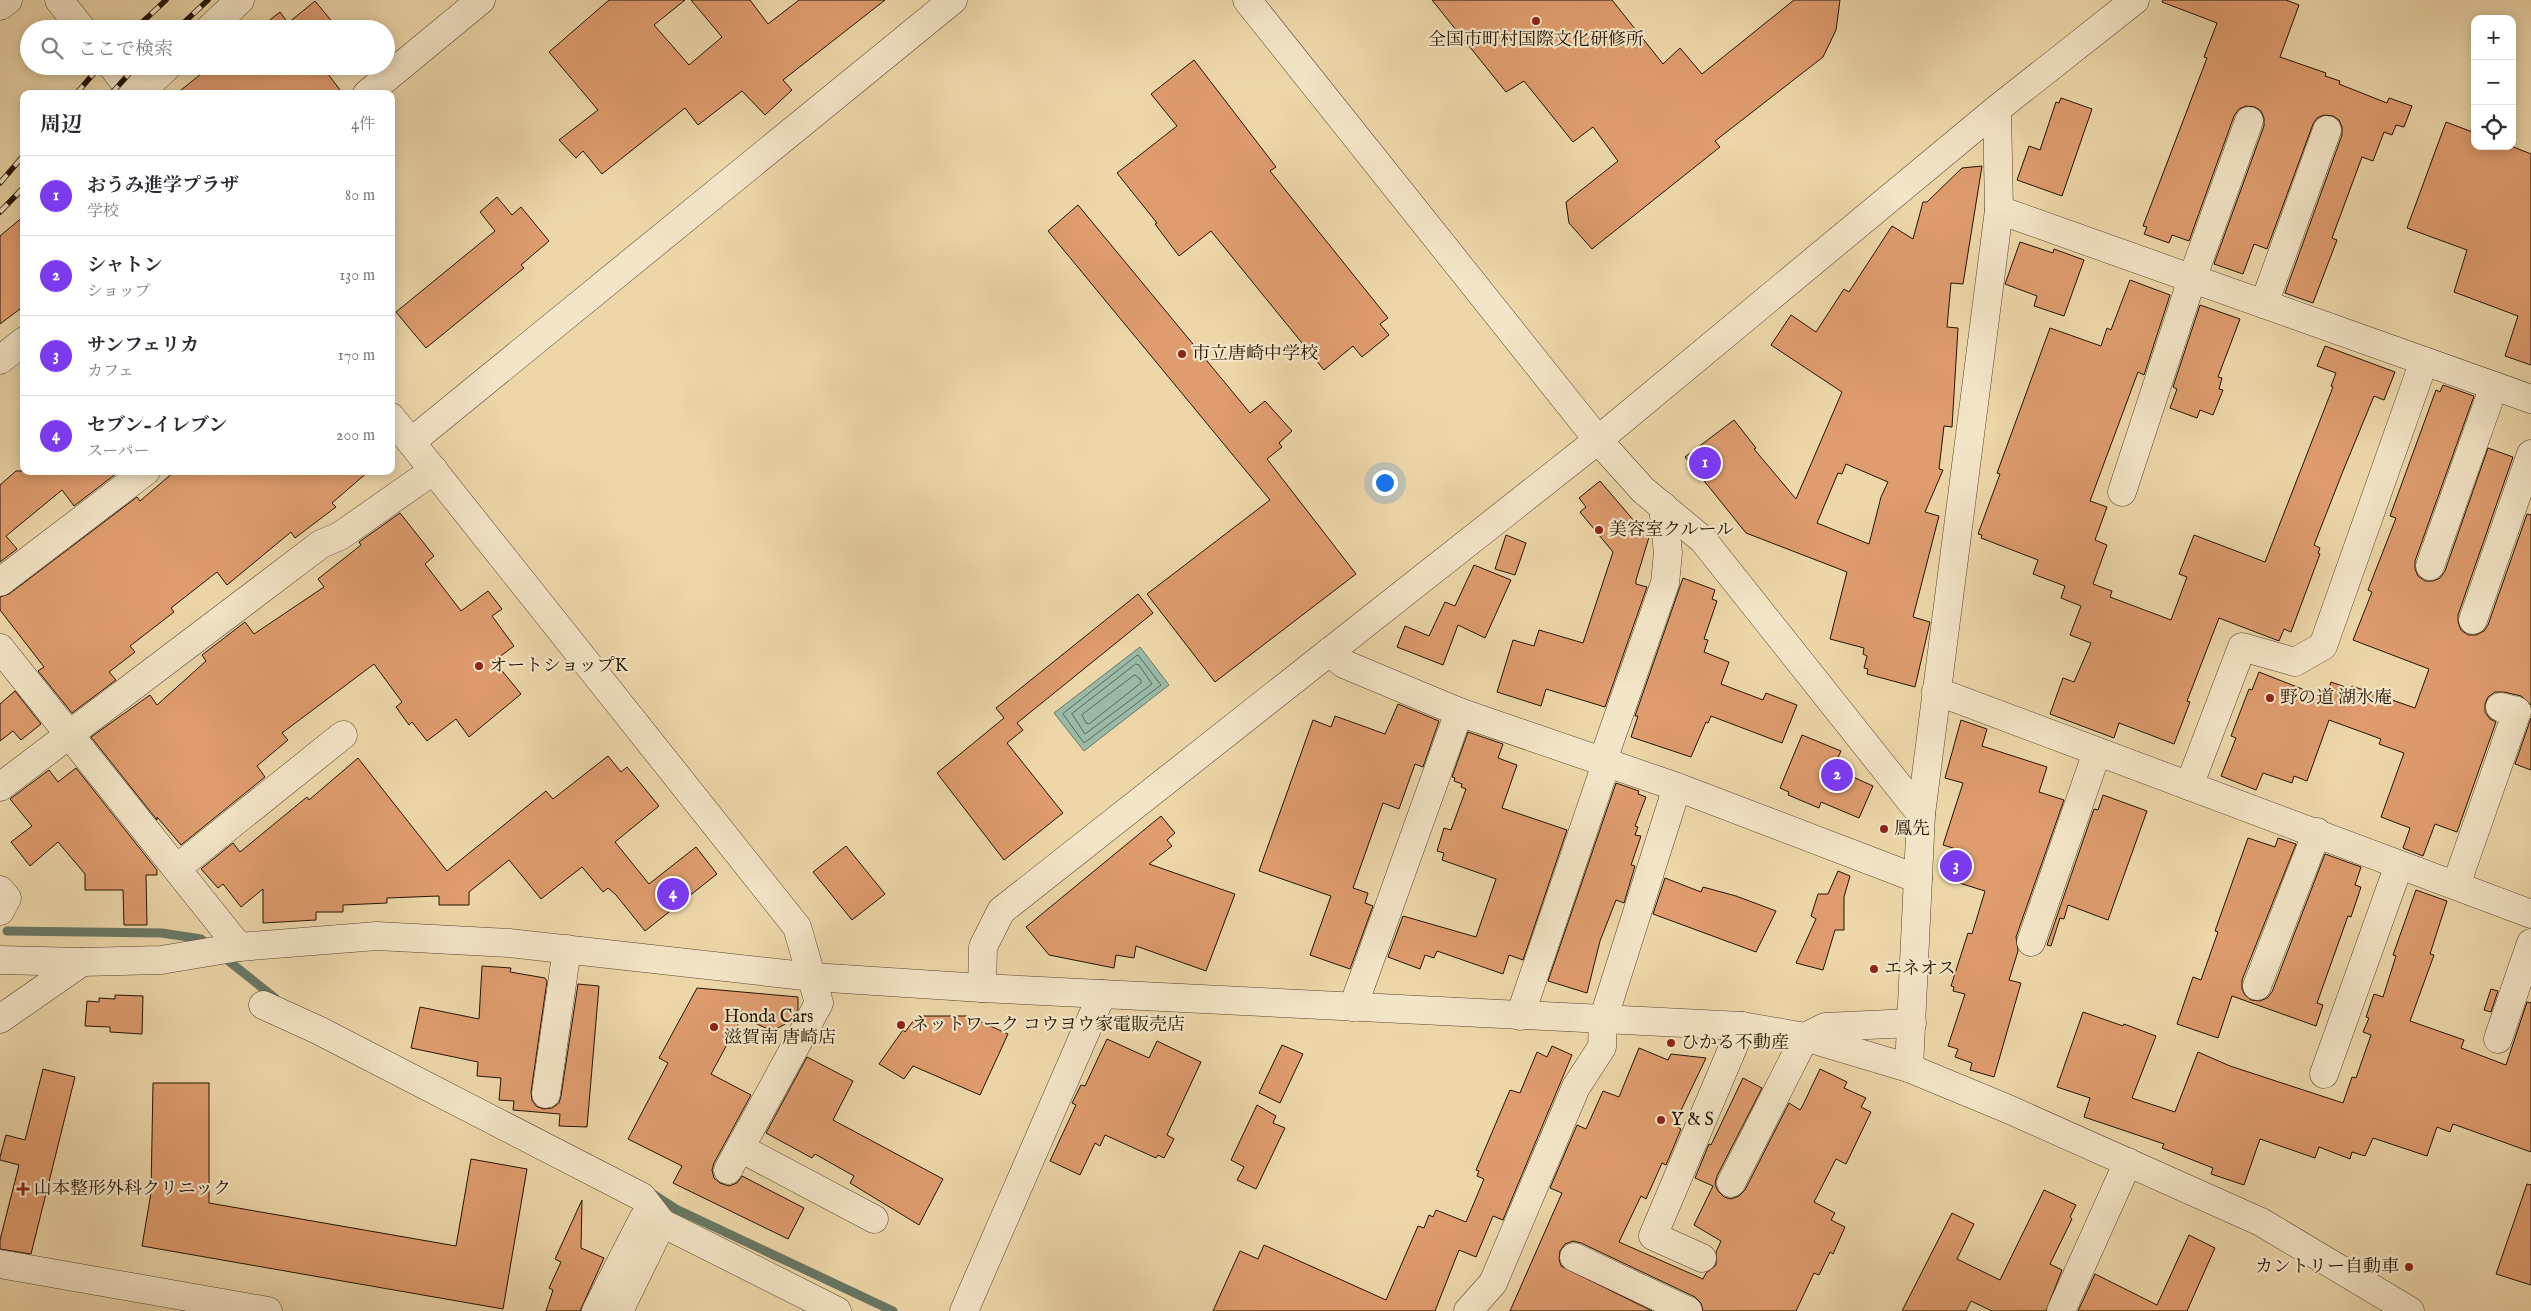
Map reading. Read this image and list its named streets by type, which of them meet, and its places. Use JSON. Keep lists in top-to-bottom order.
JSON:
{
  "places": {
    "other": [
      "全国市町村国際文化研修所",
      "市立唐崎中学校",
      "美容室クルール",
      "オートショップK",
      "野の道 湖水庵",
      "鳳先",
      "エネオス",
      "ネットワーク コウヨウ家電販売店",
      "Honda Cars 滋賀南 唐崎店",
      "ひかる不動産",
      "Y & S",
      "カントリー自動車"
    ],
    "health": ["山本整形外科クリニック"]
  },
  "page": {
    "map_buttons": ["+", "−"],
    "search": "ここで検索",
    "heading": ["周辺", "4件"],
    "list": [
      {
        "mark": "1",
        "name": "おうみ進学プラザ",
        "note": "学校",
        "value": "80 m"
      },
      {
        "mark": "2",
        "name": "シャトン",
        "note": "ショップ",
        "value": "130 m"
      },
      {
        "mark": "3",
        "name": "サンフェリカ",
        "note": "カフェ",
        "value": "170 m"
      },
      {
        "mark": "4",
        "name": "セブン-イレブン",
        "note": "スーパー",
        "value": "200 m"
      }
    ],
    "pins": [
      "1",
      "2",
      "3",
      "4"
    ]
  }
}
